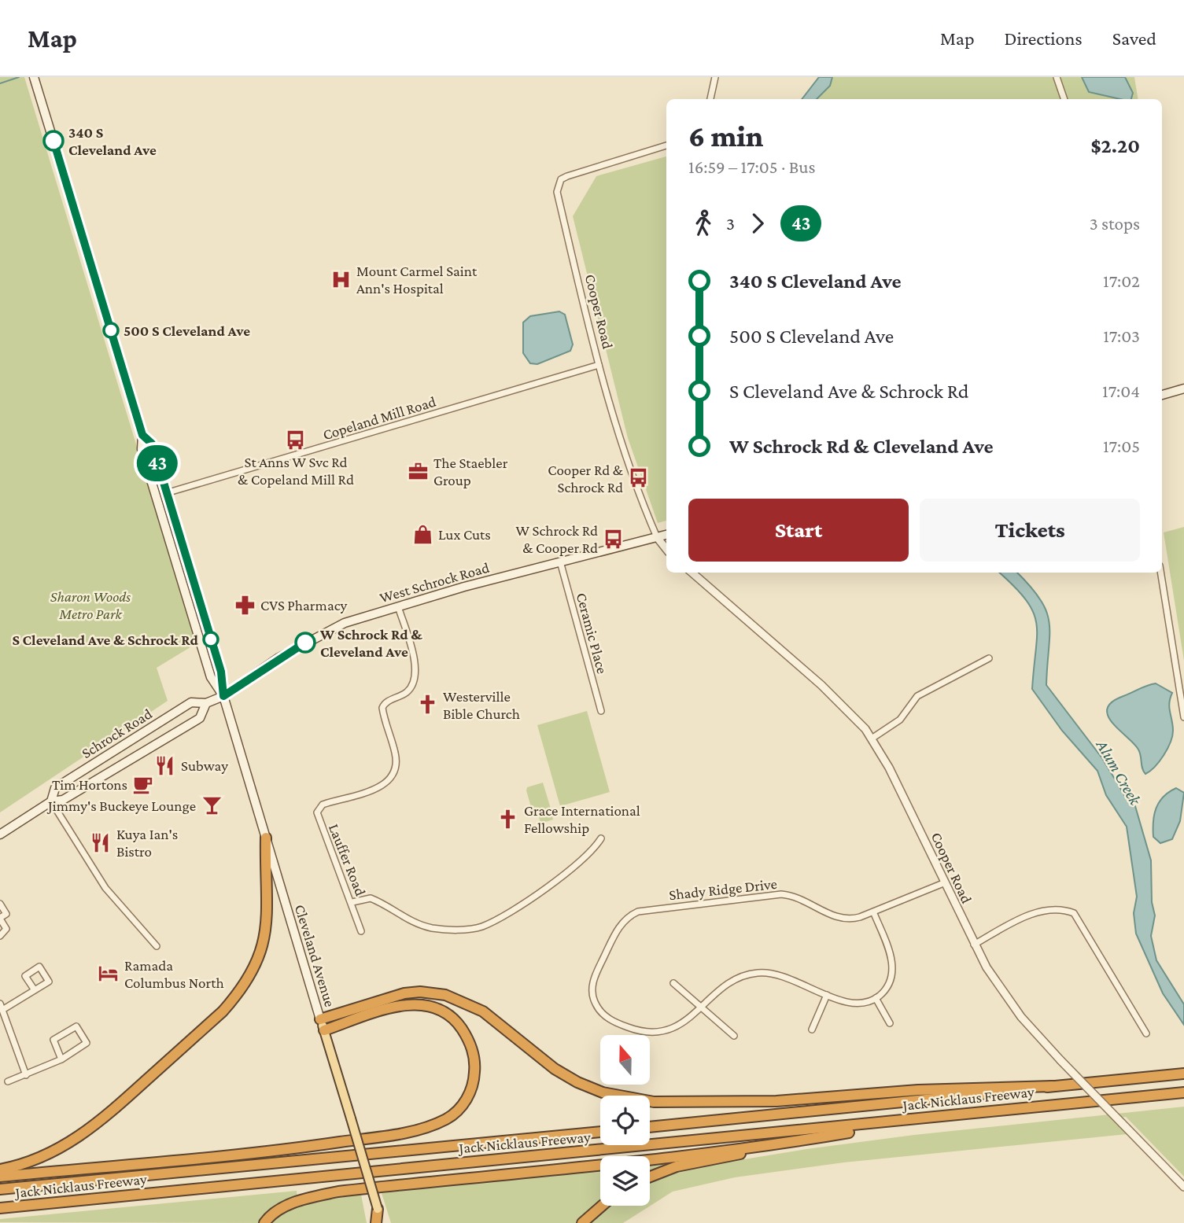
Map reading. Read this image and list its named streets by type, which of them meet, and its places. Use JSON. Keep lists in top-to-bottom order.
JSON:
{
  "streets": {
    "highway": ["Jack Nicklaus Freeway"],
    "main road": ["West Schrock Road", "Schrock Road", "Cleveland Avenue"],
    "street": [
      "Cooper Road",
      "Copeland Mill Road",
      "Ceramic Place",
      "Lauffer Road",
      "Shady Ridge Drive"
    ]
  },
  "crossings": [
    ["Cooper Road", "Copeland Mill Road"],
    ["Cooper Road", "West Schrock Road"],
    ["Cooper Road", "Shady Ridge Drive"],
    ["West Schrock Road", "Ceramic Place"],
    ["West Schrock Road", "Schrock Road"],
    ["West Schrock Road", "Lauffer Road"],
    ["West Schrock Road", "Cleveland Avenue"],
    ["Schrock Road", "Cleveland Avenue"]
  ],
  "water": ["Alum Creek"],
  "parks": ["Sharon Woods Metro Park"],
  "places": {
    "other": [
      "340 S Cleveland Ave",
      "500 S Cleveland Ave",
      "S Cleveland Ave & Schrock Rd",
      "W Schrock Rd & Cleveland Ave"
    ],
    "hospital": ["Mount Carmel Saint Ann's Hospital"],
    "bus stop": ["St Anns W Svc Rd & Copeland Mill Rd", "Cooper Rd & Schrock Rd", "W Schrock Rd & Cooper Rd"],
    "office": ["The Staebler Group"],
    "shop": ["Lux Cuts"],
    "pharmacy": ["CVS Pharmacy"],
    "church": ["Westerville Bible Church", "Grace International Fellowship"],
    "restaurant": ["Subway", "Kuya Ian's Bistro"],
    "cafe": ["Tim Hortons"],
    "bar": ["Jimmy's Buckeye Lounge"],
    "hotel": ["Ramada Columbus North"]
  },
  "lines": ["bus line 43"],
  "north": "top",
  "page": {
    "header": "Map",
    "nav": ["Map", "Directions", "Saved"],
    "on_map": "43",
    "heading": ["6 min", "16:59 – 17:05 · Bus", "$2.20"],
    "legs": ["3", "43", "3 stops"],
    "list": [
      {
        "name": "340 S Cleveland Ave",
        "value": "17:02"
      },
      {
        "name": "500 S Cleveland Ave",
        "value": "17:03"
      },
      {
        "name": "S Cleveland Ave & Schrock Rd",
        "value": "17:04"
      },
      {
        "name": "W Schrock Rd & Cleveland Ave",
        "value": "17:05"
      }
    ],
    "buttons": ["Start", "Tickets"]
  }
}
